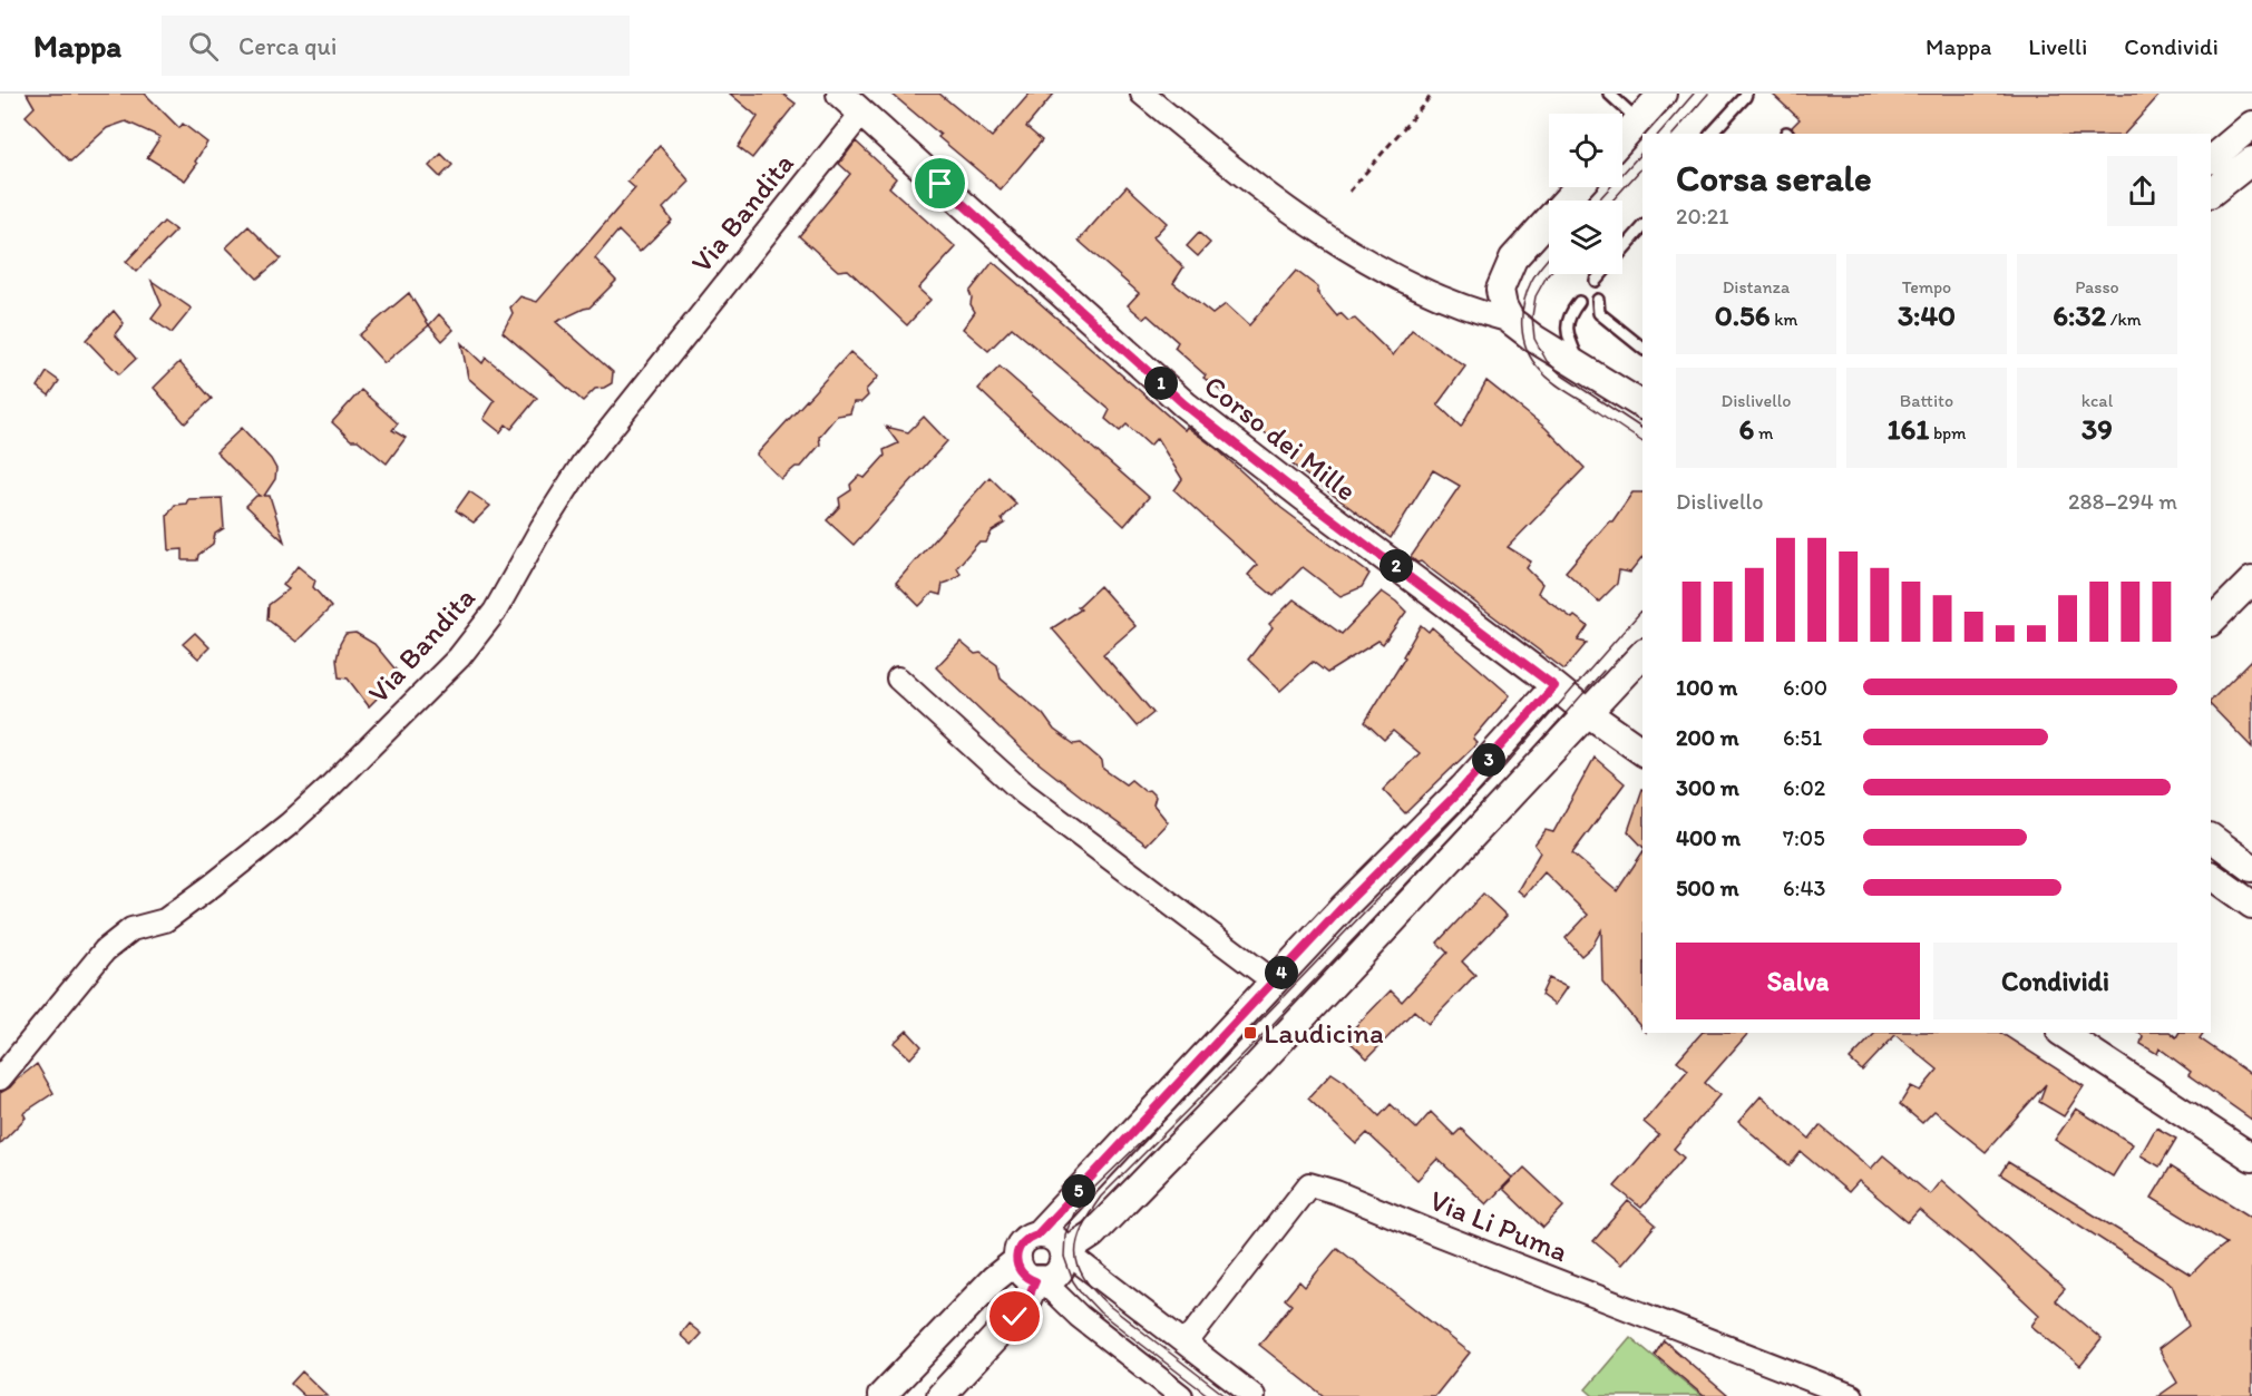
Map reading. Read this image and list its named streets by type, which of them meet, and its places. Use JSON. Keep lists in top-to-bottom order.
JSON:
{
  "streets": {
    "street": ["Via Bandita", "Corso dei Mille", "Via Li Puma"]
  },
  "crossings": [
    ["Via Bandita", "Corso dei Mille"]
  ],
  "places": {
    "transit": ["Laudicina"]
  },
  "page": {
    "header": "Mappa",
    "search": "Cerca qui",
    "nav": ["Mappa", "Livelli", "Condividi"],
    "heading": ["Corsa serale", "20:21"],
    "stats": [
      ["Distanza", "0.56 km"],
      ["Tempo", "3:40"],
      ["Passo", "6:32 /km"],
      ["Dislivello", "6 m"],
      ["Battito", "161 bpm"],
      ["kcal", "39"]
    ],
    "pins": [
      "1",
      "2",
      "3",
      "4",
      "5"
    ],
    "chart": ["Dislivello", "288–294 m"],
    "list": [
      {
        "name": "100 m",
        "note": "6:00"
      },
      {
        "name": "200 m",
        "note": "6:51"
      },
      {
        "name": "300 m",
        "note": "6:02"
      },
      {
        "name": "400 m",
        "note": "7:05"
      },
      {
        "name": "500 m",
        "note": "6:43"
      }
    ],
    "buttons": ["Salva", "Condividi"]
  }
}
